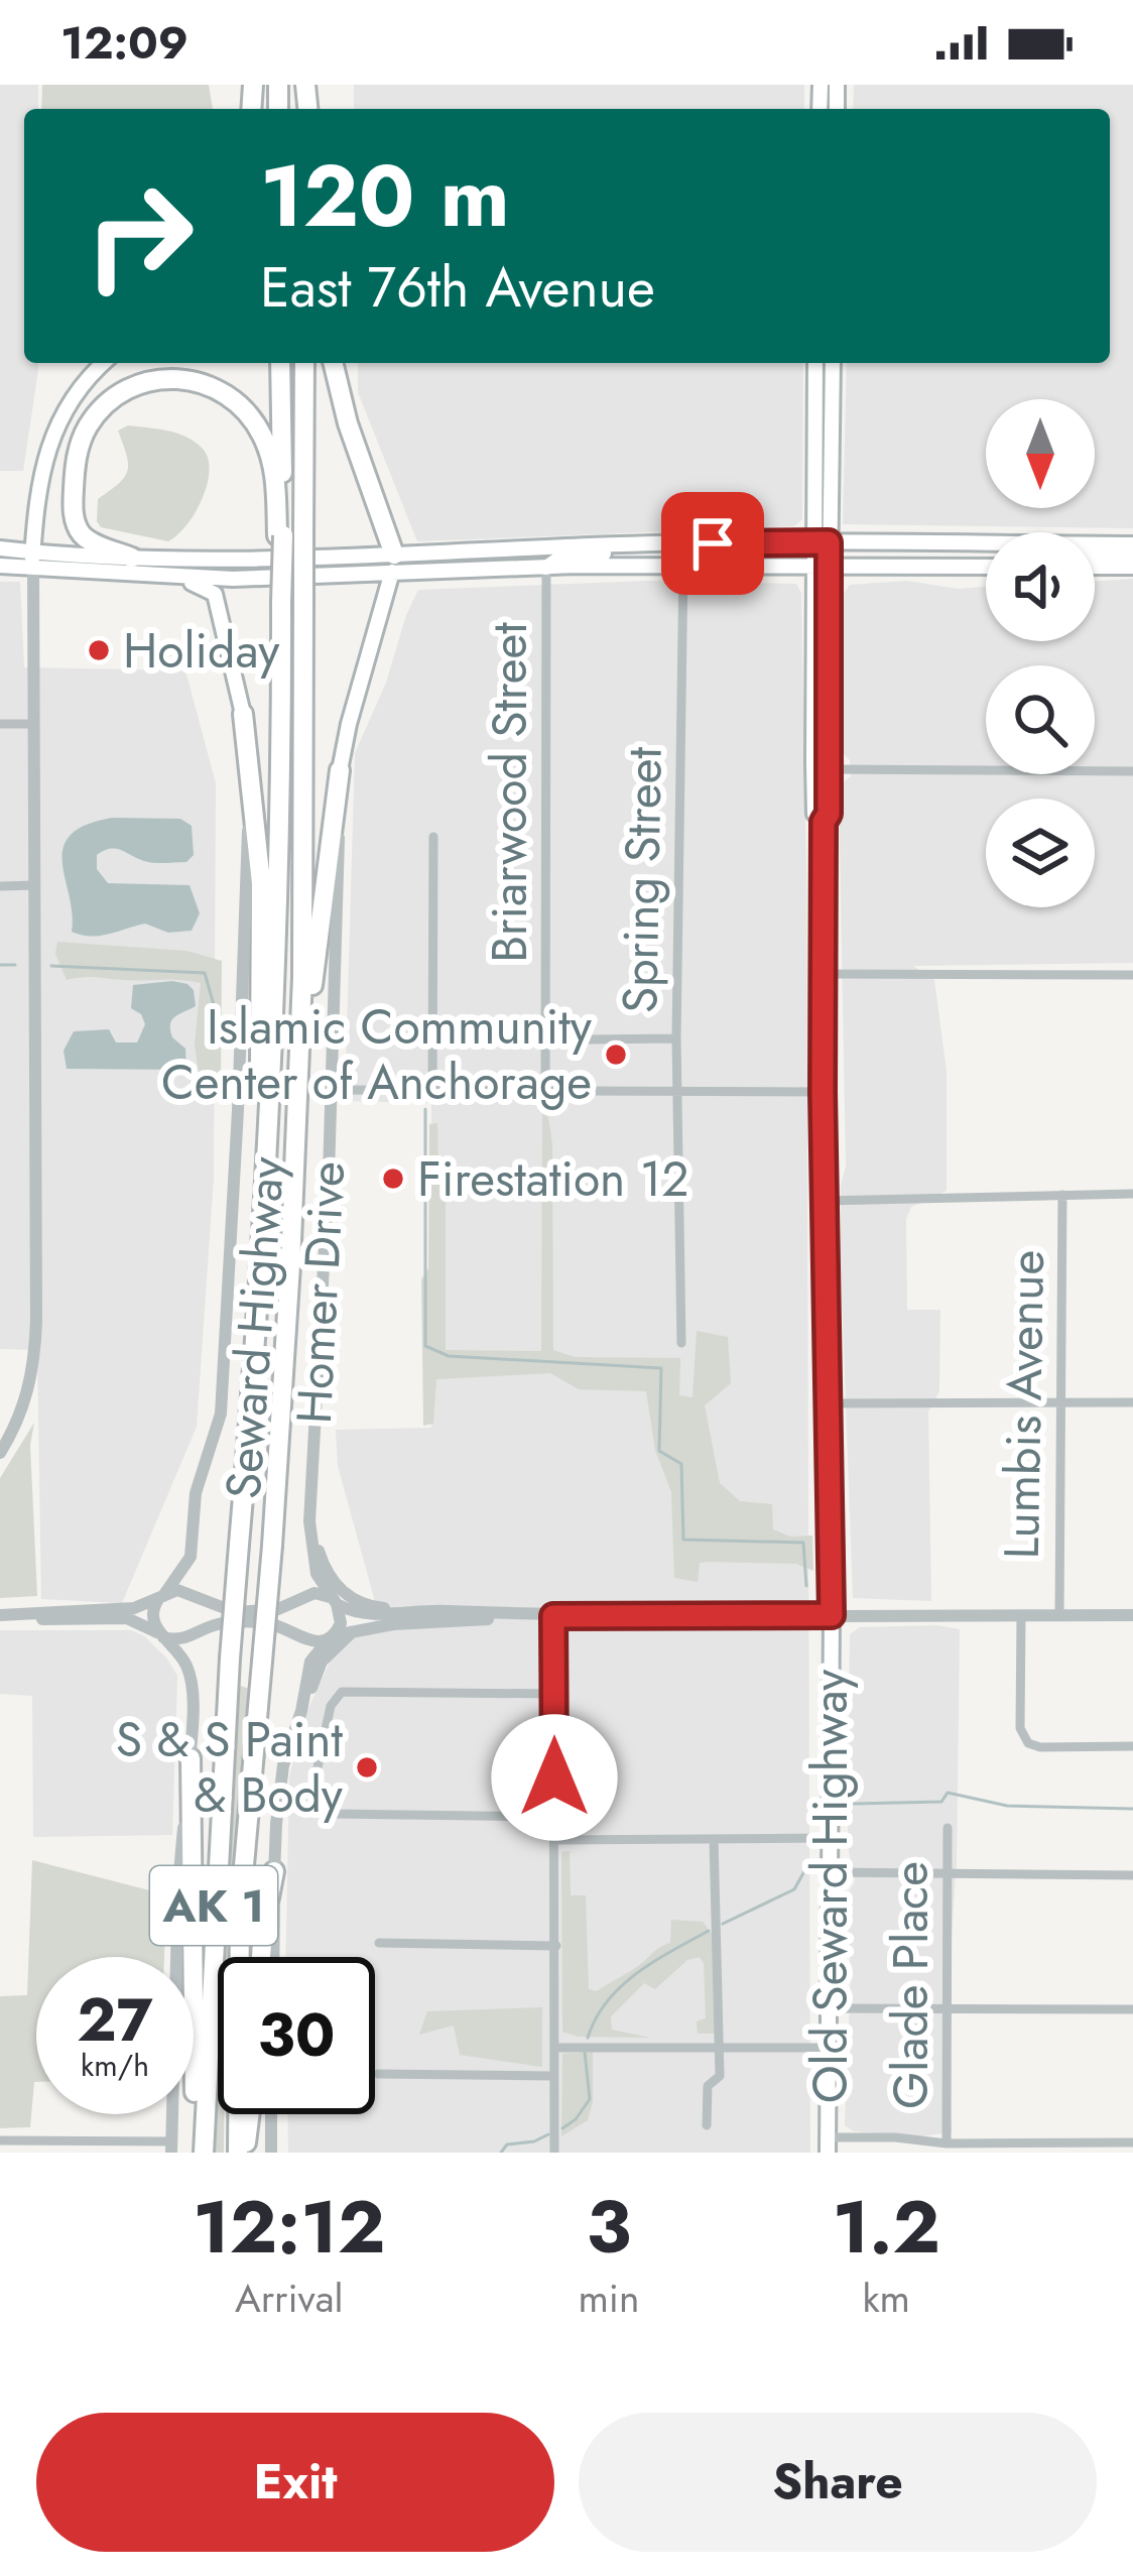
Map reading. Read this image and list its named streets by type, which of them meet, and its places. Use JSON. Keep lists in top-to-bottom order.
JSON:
{
  "streets": {
    "highway": ["Seward Highway", "AK 1"],
    "main road": ["Homer Drive", "Old Seward Highway"],
    "street": [
      "Briarwood Street",
      "Spring Street",
      "Lumbis Avenue",
      "Glade Place"
    ]
  },
  "places": [
    "Holiday",
    "Islamic Community Center of Anchorage",
    "Firestation 12",
    "S & S Paint & Body"
  ],
  "north": "bottom",
  "page": {
    "status": "12:09",
    "turn": ["120 m", "East 76th Avenue"],
    "speed": "27 km/h",
    "limit": "30",
    "eta": [
      "12:12",
      "Arrival",
      "3",
      "min",
      "1.2",
      "km"
    ],
    "buttons": ["Exit", "Share"]
  }
}
